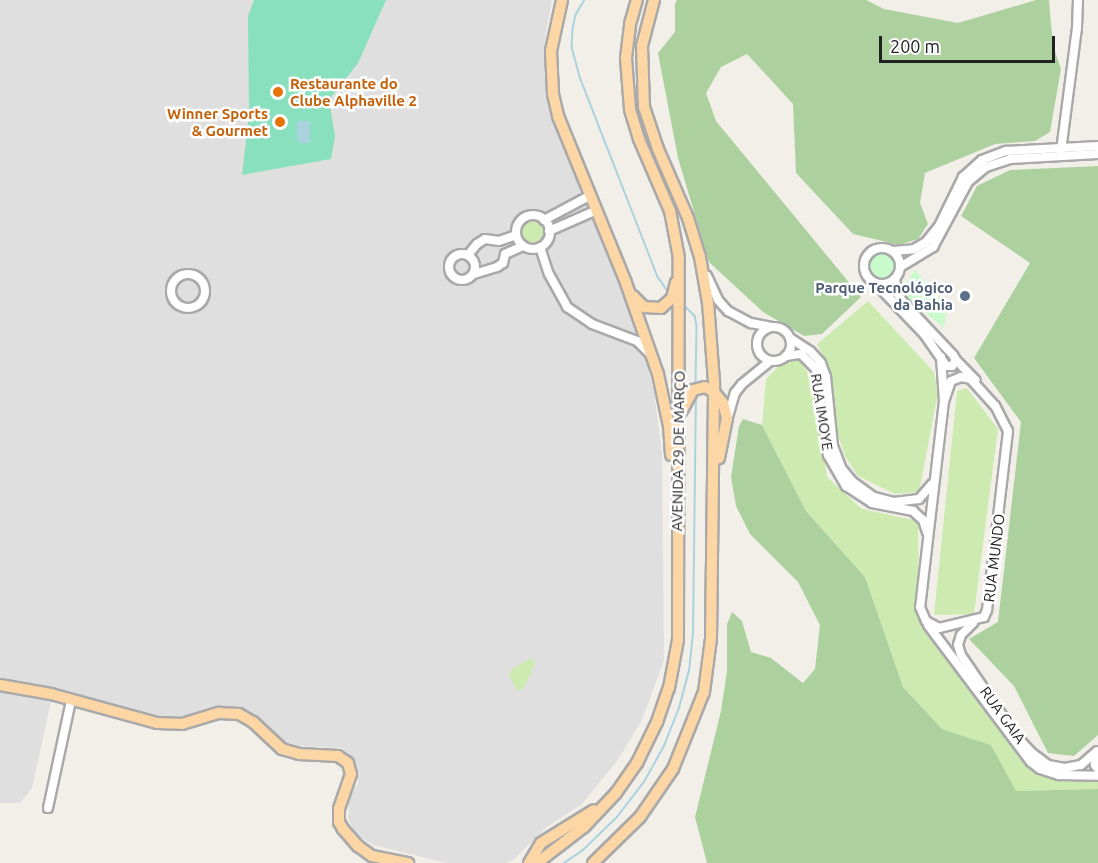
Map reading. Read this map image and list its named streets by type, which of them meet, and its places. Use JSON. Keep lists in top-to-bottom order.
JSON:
{
  "streets": {
    "main road": ["AVENIDA 29 DE MARÇO"],
    "street": ["RUA IMOYE", "RUA MUNDO", "RUA GAIA"]
  },
  "crossings": [
    ["RUA MUNDO", "RUA GAIA"]
  ],
  "places": ["Restaurante do Clube Alphaville 2", "Winner Sports & Gourmet", "Parque Tecnológico da Bahia"],
  "scale_bar": "200 m"
}
